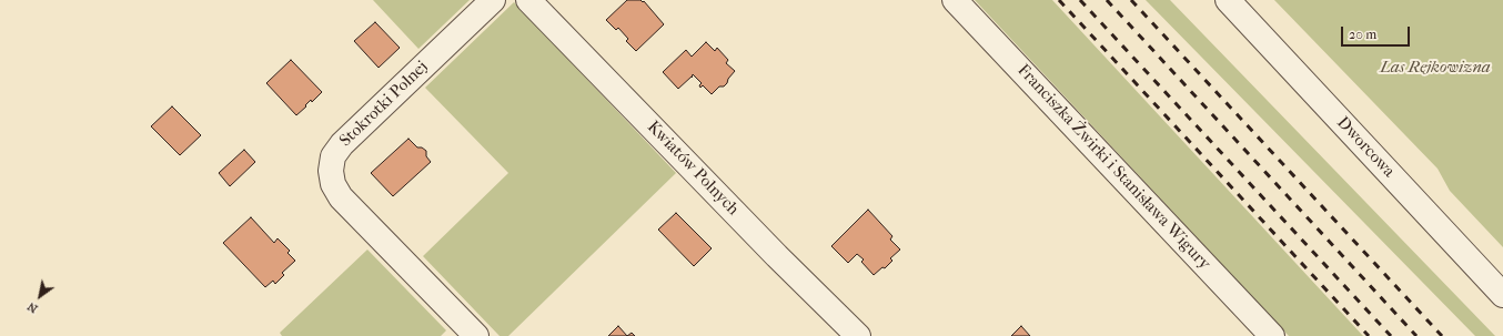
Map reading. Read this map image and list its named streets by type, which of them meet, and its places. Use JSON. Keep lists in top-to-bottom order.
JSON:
{
  "streets": {
    "street": [
      "Stokrotki Polnej",
      "Dworcowa",
      "Franciszka Żwirki i Stanisława Wigury",
      "Kwiatów Polnych"
    ]
  },
  "parks": ["Las Rejkowizna"],
  "scale_bar": "20 m",
  "north": "bottom left"
}
